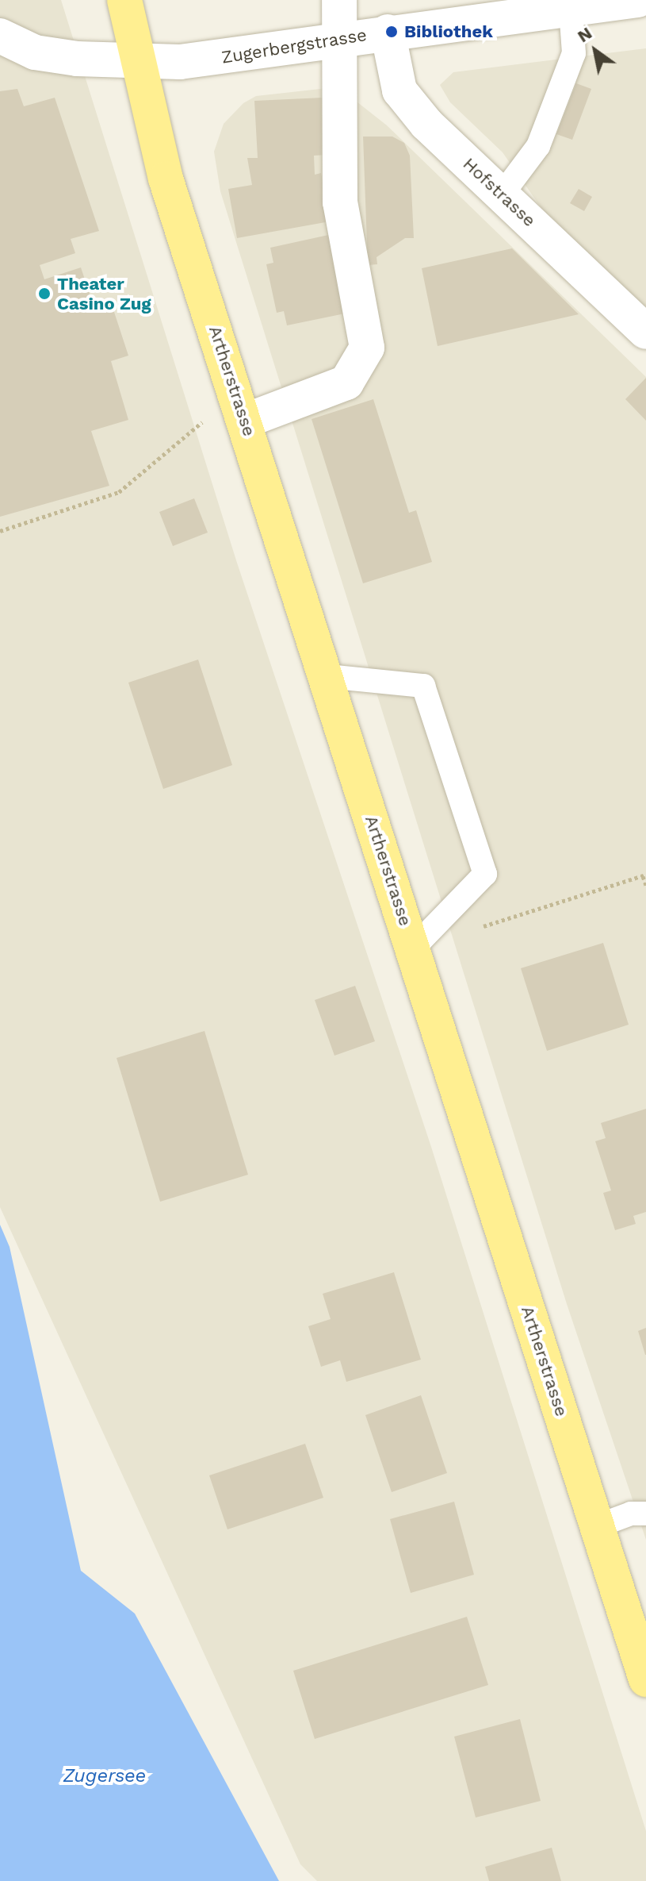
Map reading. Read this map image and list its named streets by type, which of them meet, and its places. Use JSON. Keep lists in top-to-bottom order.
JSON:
{
  "streets": {
    "main road": ["Artherstrasse"],
    "street": ["Zugerbergstrasse", "Hofstrasse"]
  },
  "crossings": [
    ["Zugerbergstrasse", "Hofstrasse"],
    ["Zugerbergstrasse", "Artherstrasse"]
  ],
  "water": ["Zugersee"],
  "places": ["Bibliothek", "Theater Casino Zug"],
  "north": "top left"
}
